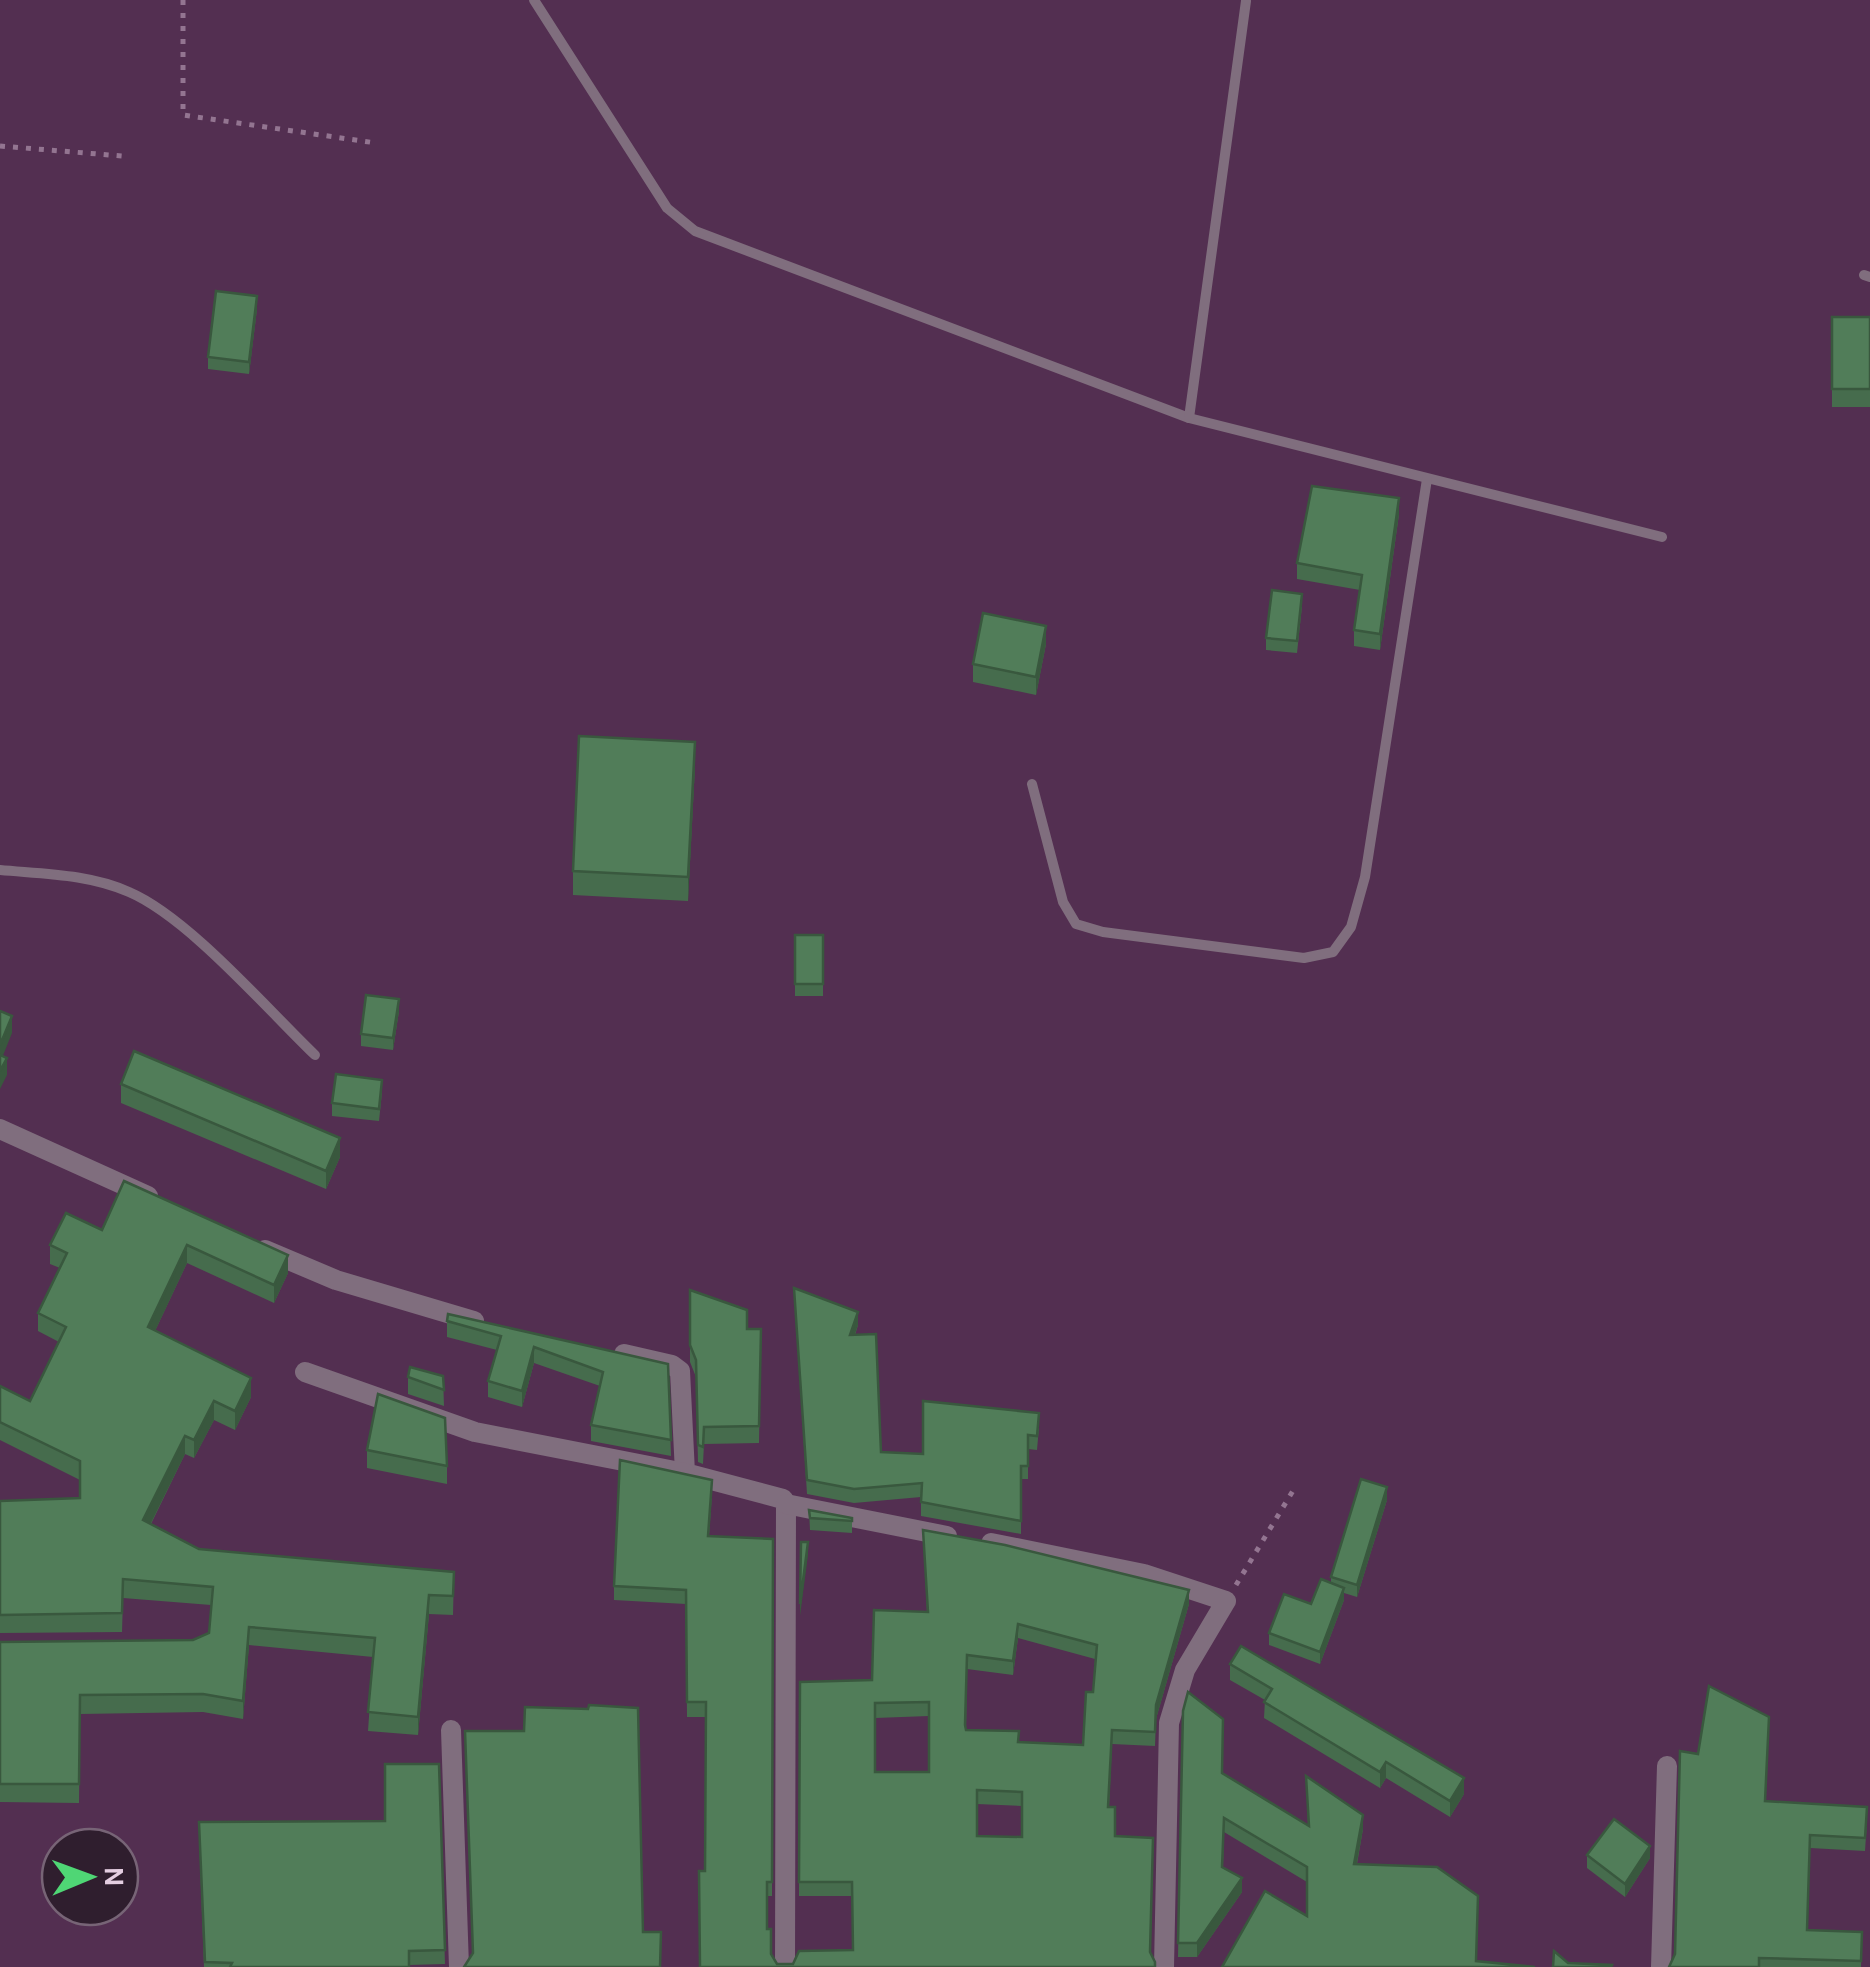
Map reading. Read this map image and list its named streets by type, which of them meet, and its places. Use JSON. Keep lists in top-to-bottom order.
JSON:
{
  "north": "right"
}
